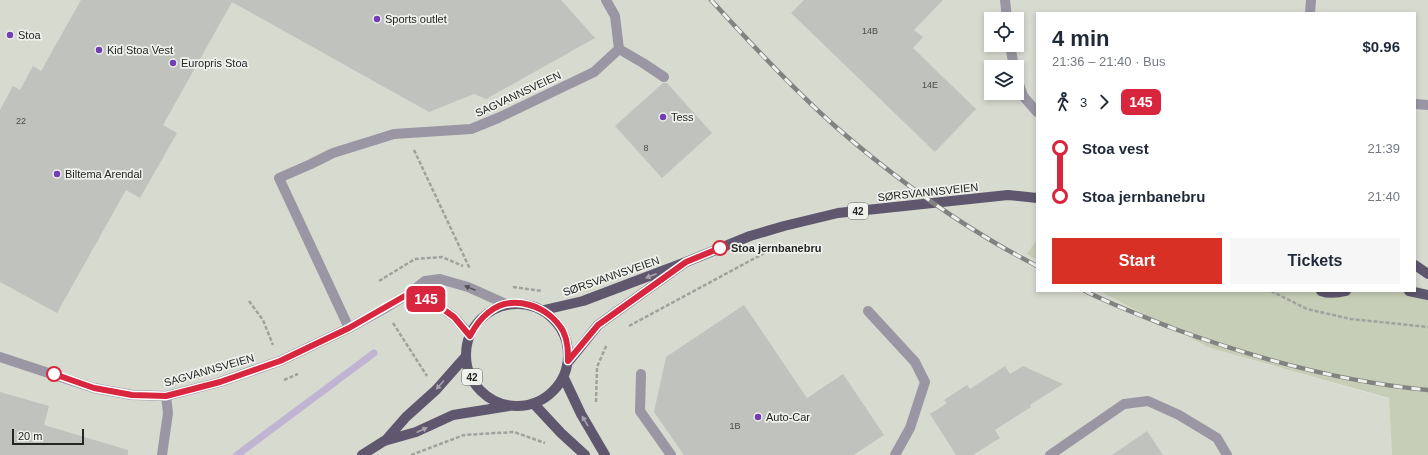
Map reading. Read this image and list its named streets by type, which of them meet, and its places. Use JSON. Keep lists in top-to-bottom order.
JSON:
{
  "streets": {
    "main road": ["SØRSVANNSVEIEN", "42"],
    "street": ["SAGVANNSVEIEN"]
  },
  "crossings": [
    ["SAGVANNSVEIEN", "SØRSVANNSVEIEN"],
    ["SAGVANNSVEIEN", "42"],
    ["SØRSVANNSVEIEN", "42"]
  ],
  "places": [
    "Sports outlet",
    "Stoa",
    "Kid Stoa Vest",
    "Europris Stoa",
    "Tess",
    "Biltema Arendal",
    "Stoa jernbanebru",
    "Auto-Car"
  ],
  "lines": ["bus line 145"],
  "house_numbers": [
    "14B",
    "14E",
    "22",
    "8",
    "1B"
  ],
  "scale_bar": "20 m",
  "page": {
    "on_map": "145",
    "heading": ["4 min", "21:36 – 21:40 · Bus", "$0.96"],
    "legs": ["3", "145"],
    "list": [
      {
        "name": "Stoa vest",
        "value": "21:39"
      },
      {
        "name": "Stoa jernbanebru",
        "value": "21:40"
      }
    ],
    "buttons": ["Start", "Tickets"],
    "scale": "20 m"
  }
}
